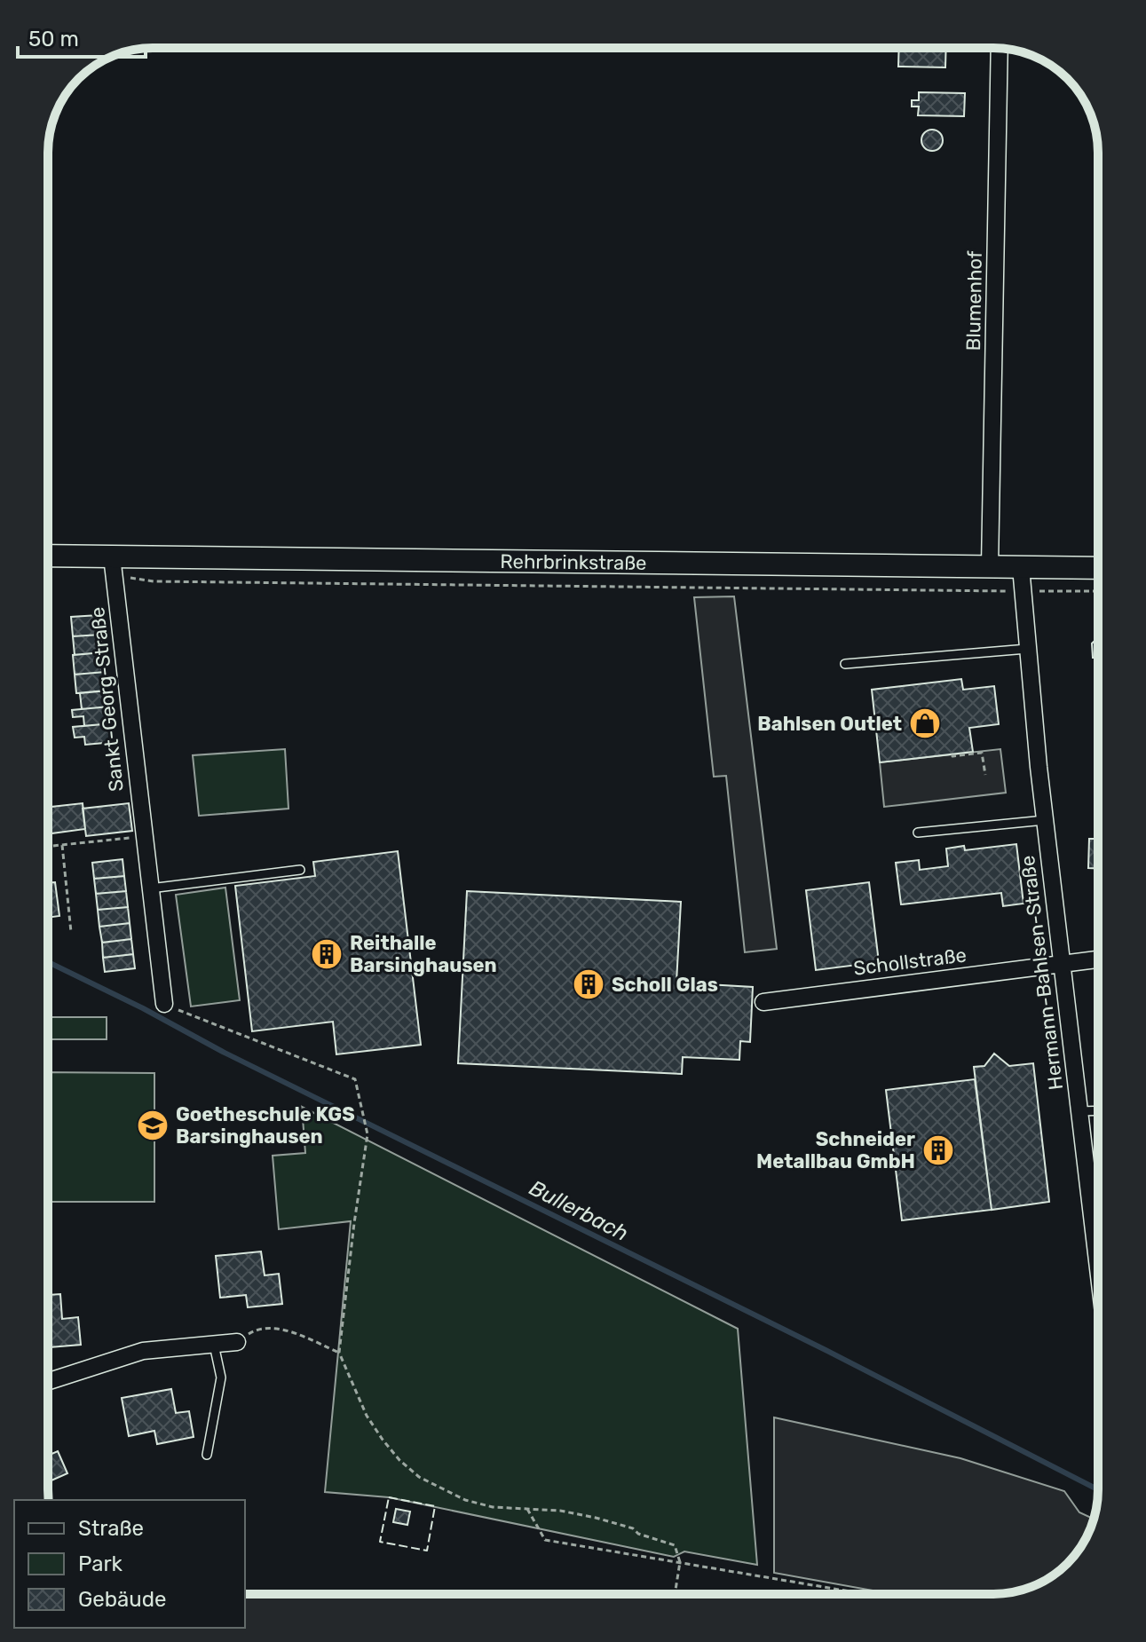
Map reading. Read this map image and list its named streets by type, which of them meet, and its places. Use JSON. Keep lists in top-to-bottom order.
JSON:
{
  "streets": {
    "main road": ["Rehrbrinkstraße"],
    "street": [
      "Blumenhof",
      "Sankt-Georg-Straße",
      "Schollstraße",
      "Hermann-Bahlsen-Straße"
    ]
  },
  "crossings": [
    ["Blumenhof", "Rehrbrinkstraße"],
    ["Rehrbrinkstraße", "Sankt-Georg-Straße"],
    ["Rehrbrinkstraße", "Hermann-Bahlsen-Straße"],
    ["Schollstraße", "Hermann-Bahlsen-Straße"]
  ],
  "water": ["Bullerbach"],
  "places": {
    "shop": ["Bahlsen Outlet"],
    "building": ["Reithalle Barsinghausen", "Scholl Glas", "Schneider Metallbau GmbH"],
    "school or university": ["Goetheschule KGS Barsinghausen"]
  },
  "legend": ["Straße", "Park", "Gebäude"],
  "scale_bar": "50 m"
}
